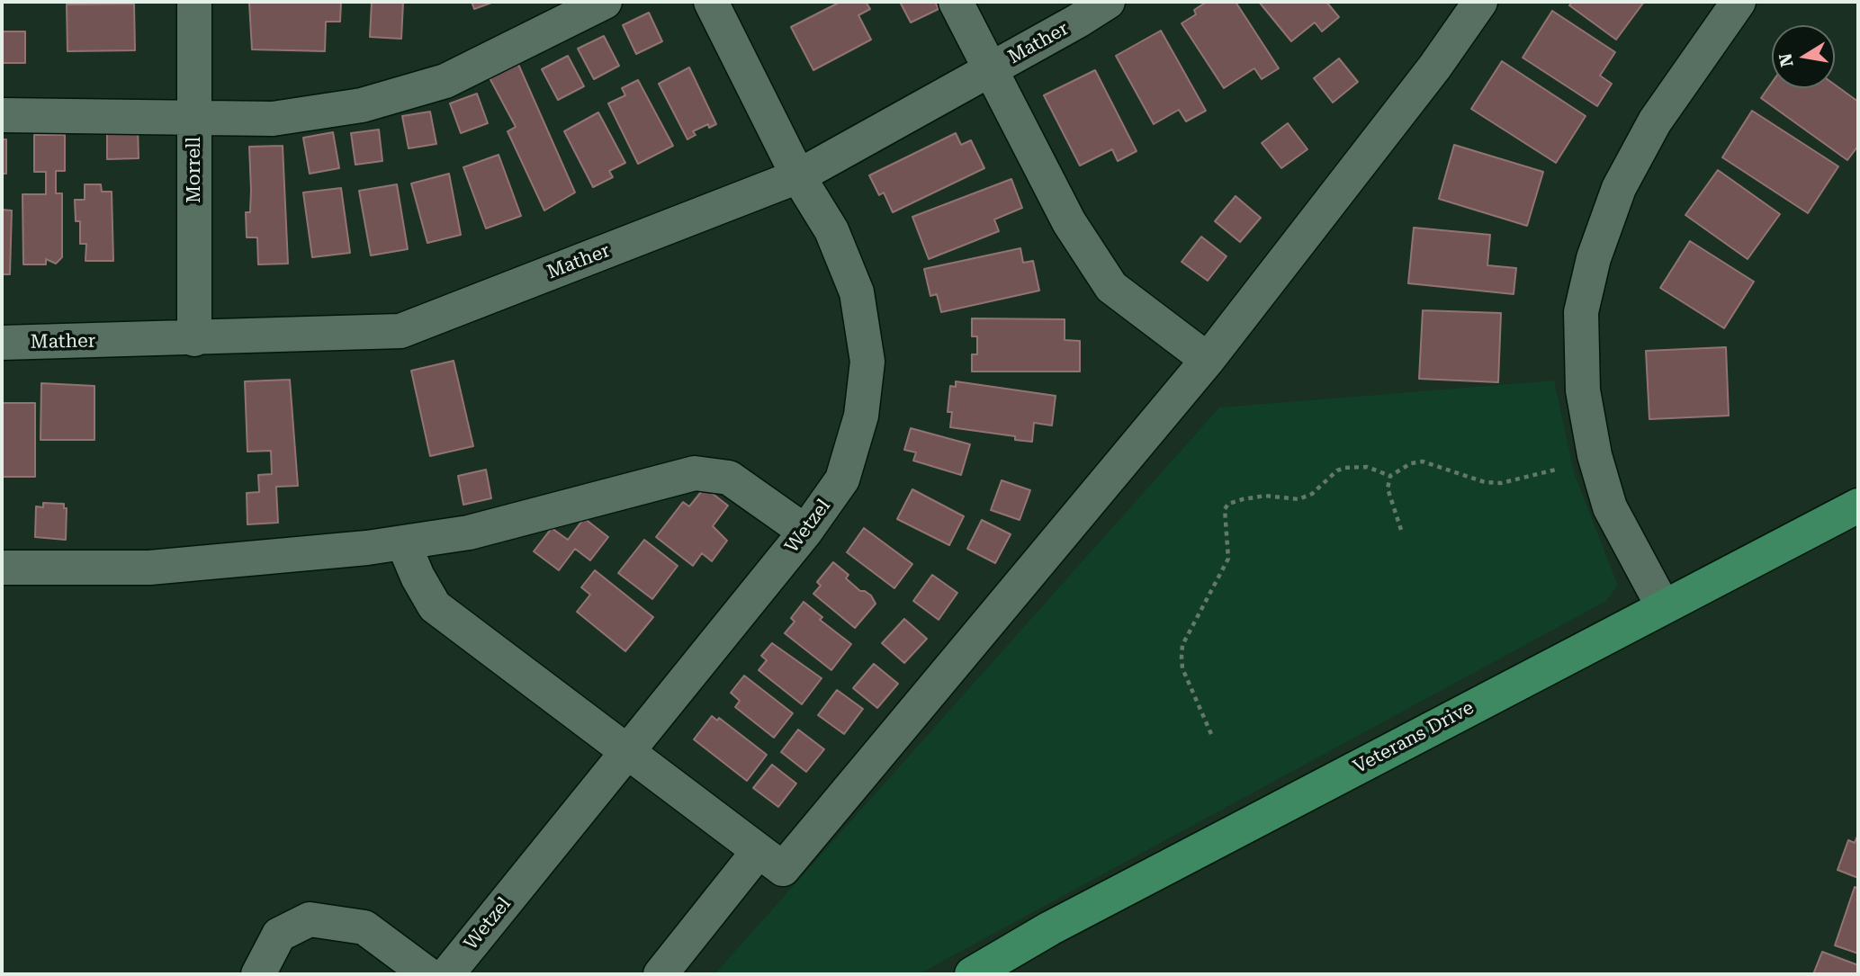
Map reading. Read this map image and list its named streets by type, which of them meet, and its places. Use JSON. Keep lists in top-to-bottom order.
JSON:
{
  "streets": {
    "main road": ["Veterans Drive"],
    "street": ["Mather", "Morrell", "Wetzel"]
  },
  "crossings": [
    ["Mather", "Morrell"],
    ["Mather", "Wetzel"]
  ],
  "north": "left"
}
